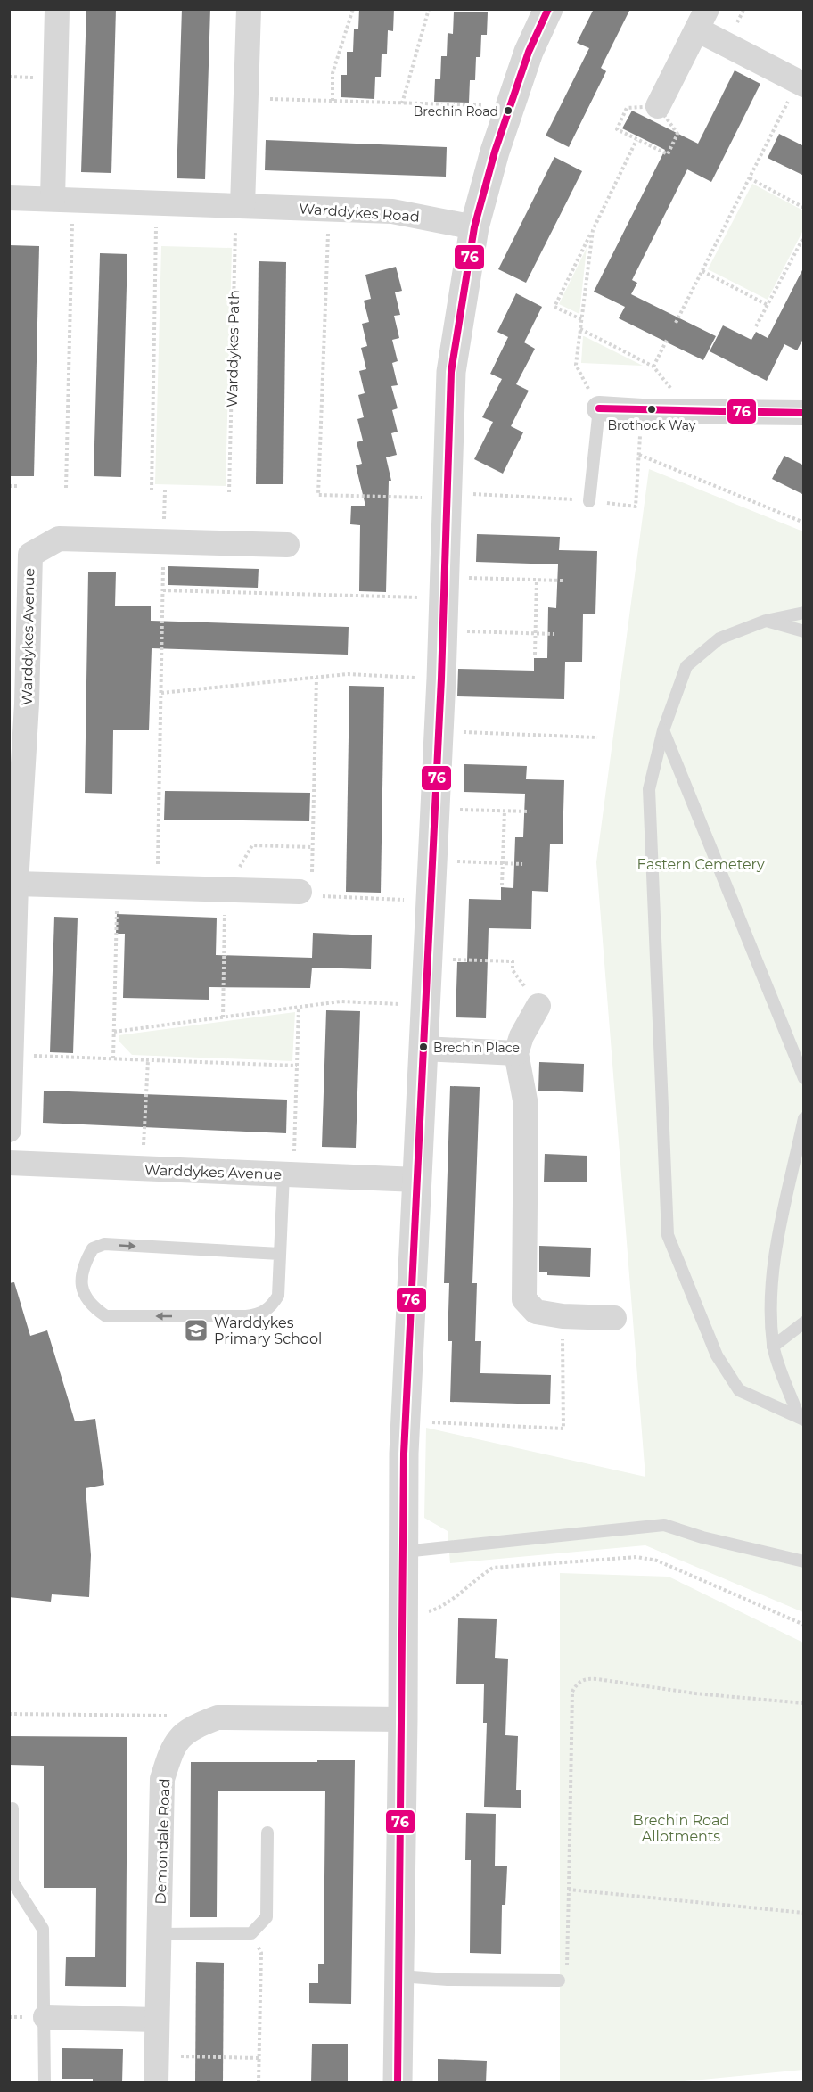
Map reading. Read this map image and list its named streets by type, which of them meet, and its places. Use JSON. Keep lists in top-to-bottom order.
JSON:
{
  "streets": {
    "street": ["Warddykes Road", "Warddykes Avenue", "Demondale Road"],
    "path": ["Warddykes Path"]
  },
  "crossings": [
    ["Warddykes Road", "Warddykes Path"]
  ],
  "parks": ["Eastern Cemetery", "Brechin Road Allotments"],
  "places": {
    "other": ["Brechin Road", "Brothock Way", "Brechin Place"],
    "school or university": ["Warddykes Primary School"]
  },
  "lines": ["transit line 76"]
}
